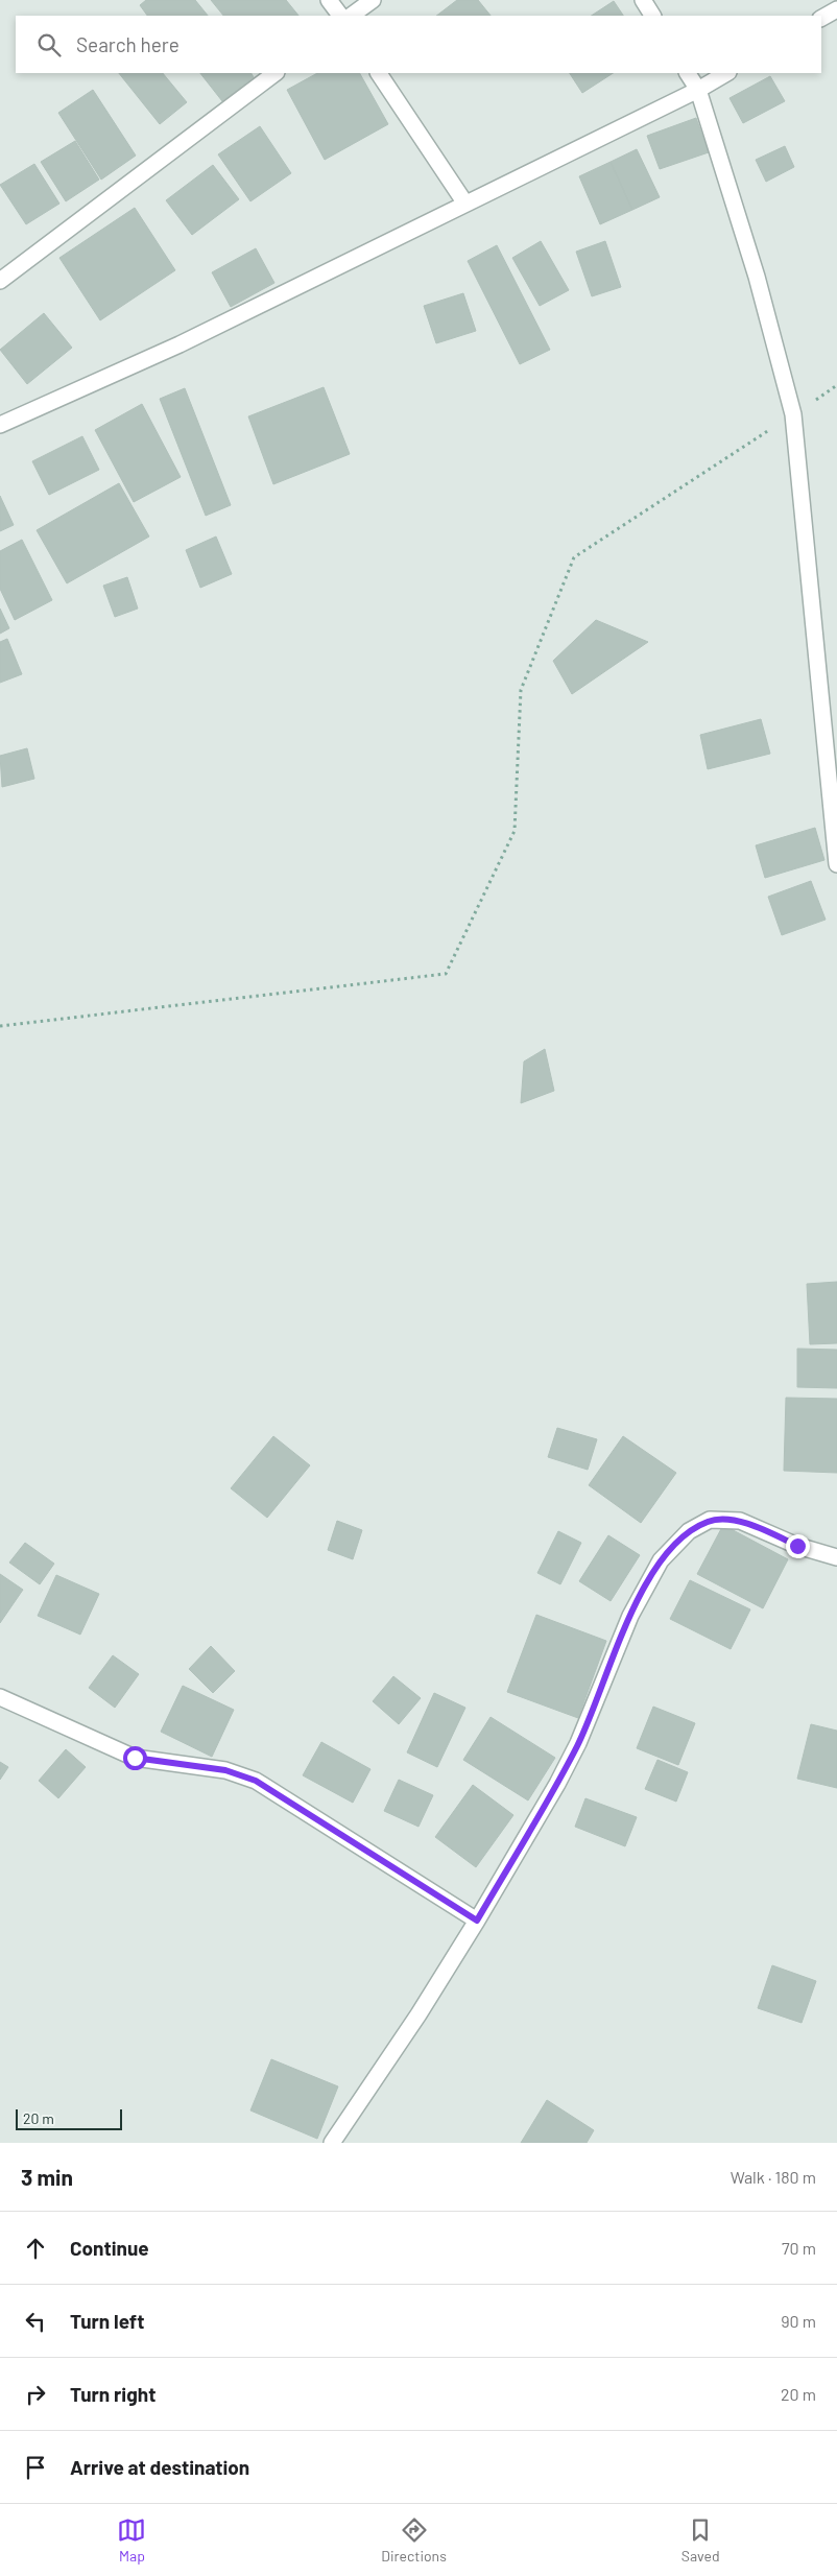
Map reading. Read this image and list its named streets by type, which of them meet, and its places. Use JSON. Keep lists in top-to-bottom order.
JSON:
{
  "scale_bar": "20 m",
  "page": {
    "search": "Search here",
    "scale": "20 m",
    "heading": ["3 min", "Walk · 180 m"],
    "list": [
      ["Continue", "70 m"],
      ["Turn left", "90 m"],
      ["Turn right", "20 m"],
      "Arrive at destination"
    ],
    "nav": ["Map", "Directions", "Saved"]
  }
}
